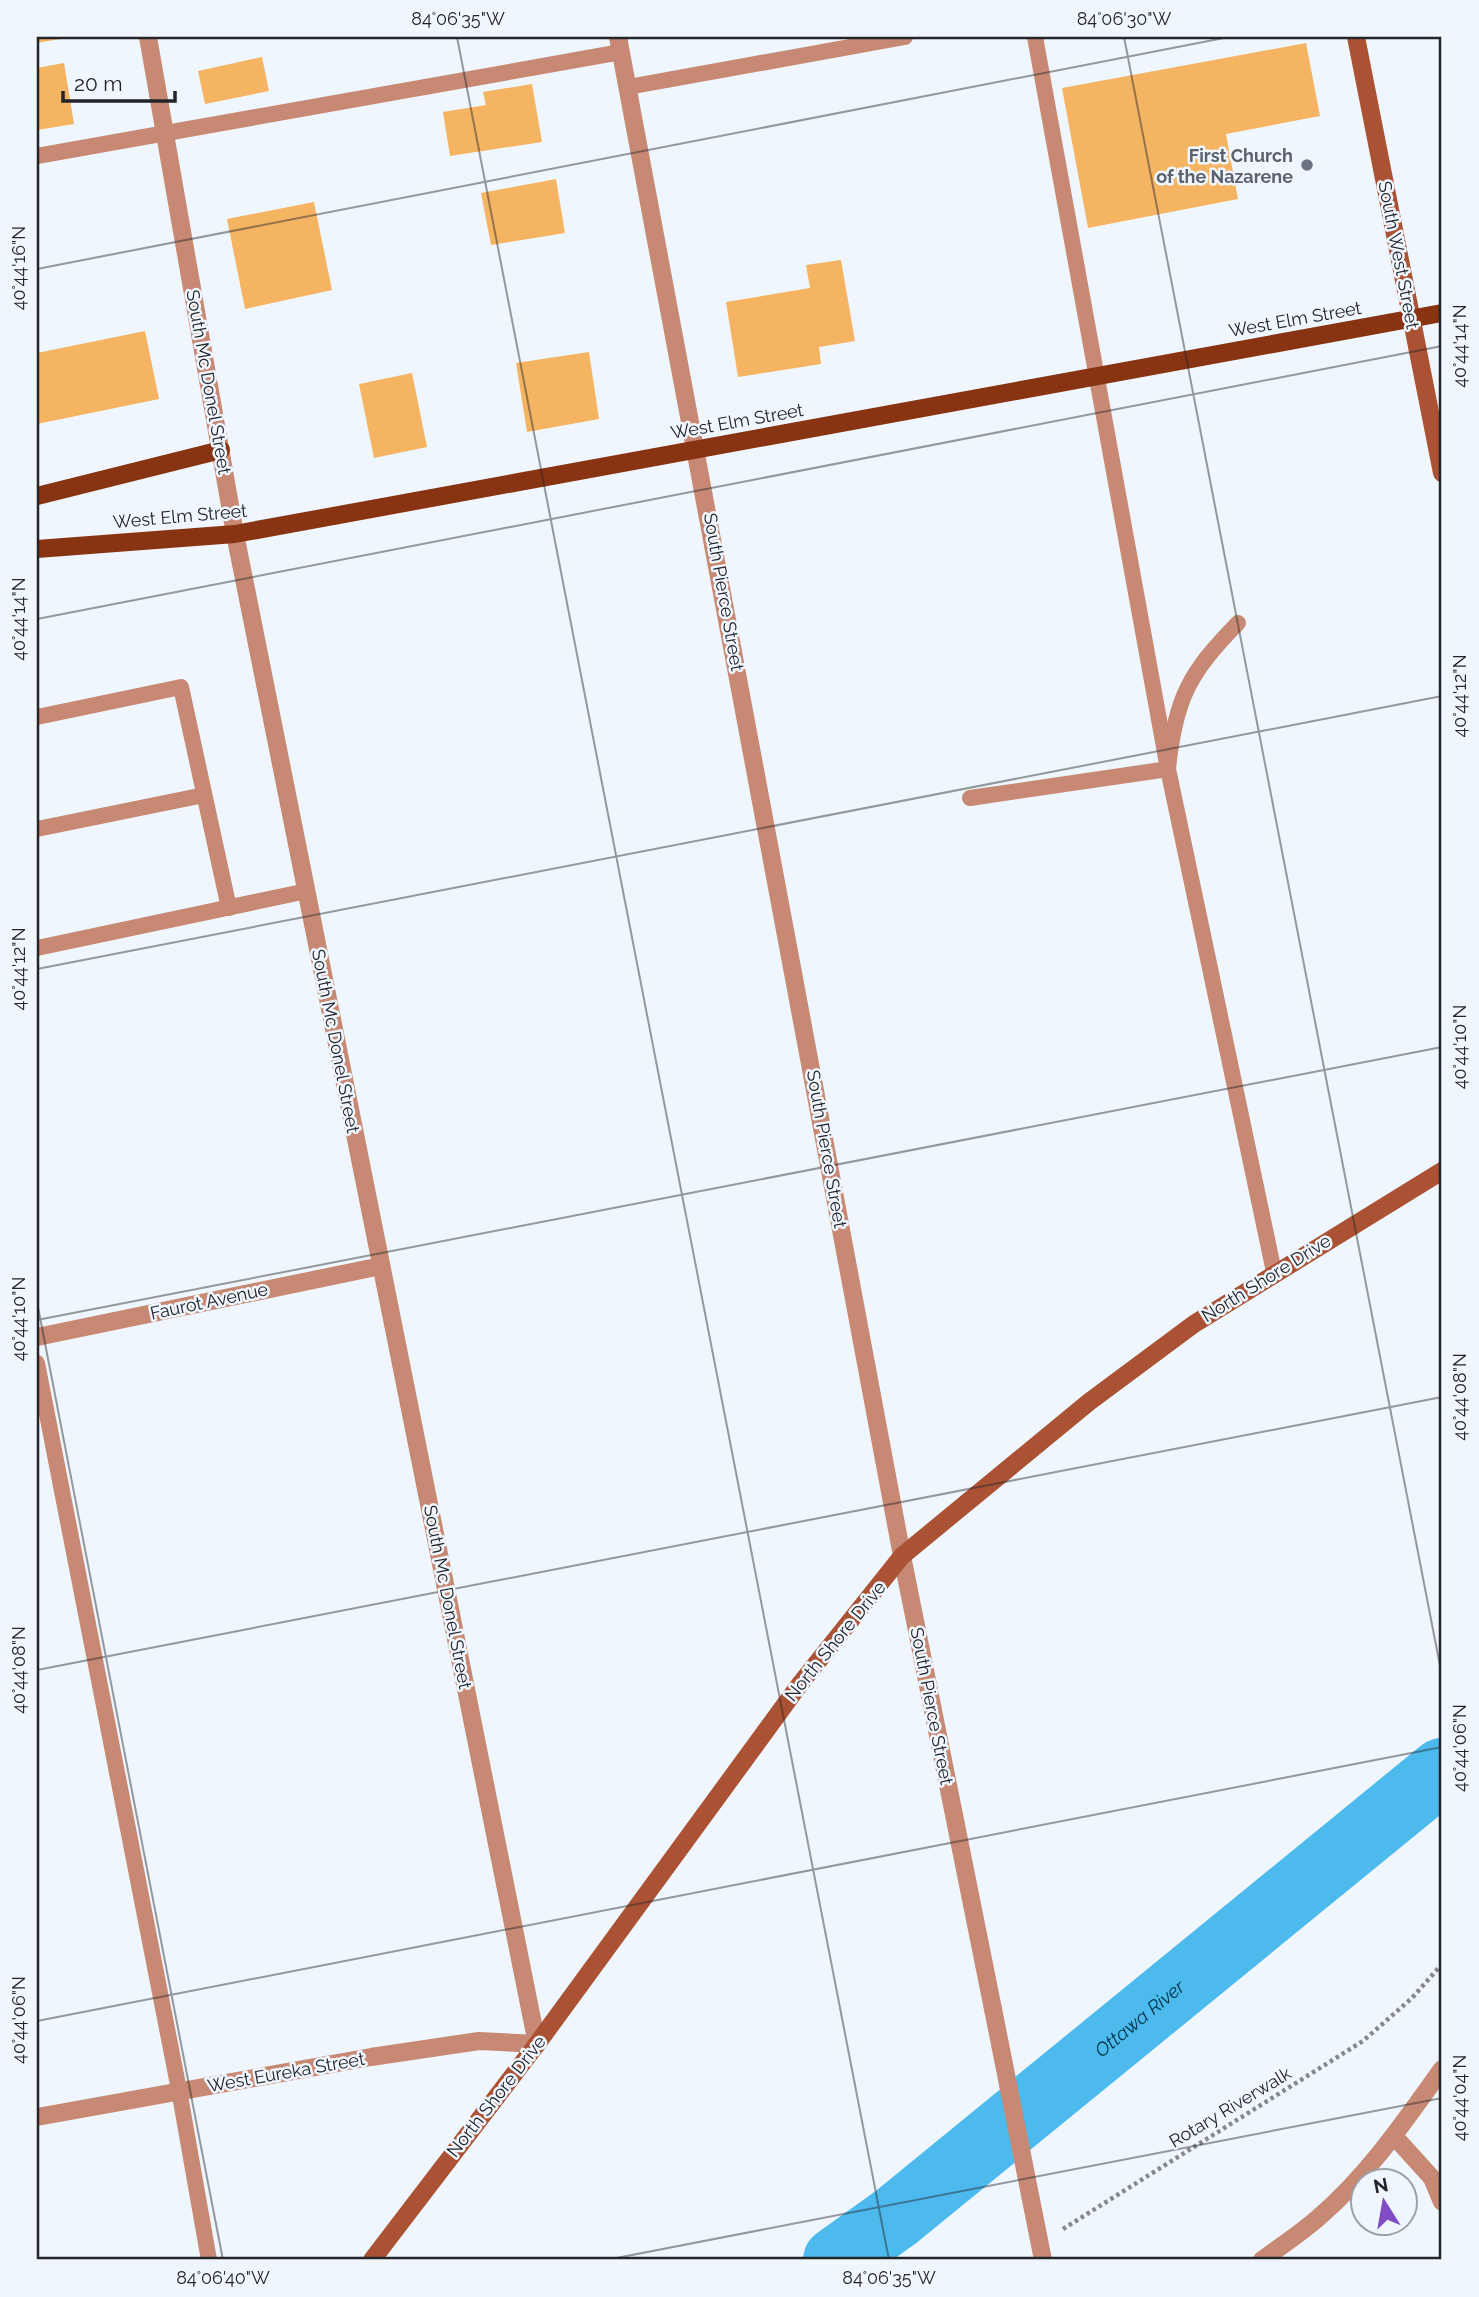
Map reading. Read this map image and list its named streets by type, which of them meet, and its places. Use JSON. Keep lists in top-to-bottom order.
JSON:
{
  "streets": {
    "main road": ["West Elm Street"],
    "street": [
      "South West Street",
      "South Mc Donel Street",
      "South Pierce Street",
      "North Shore Drive",
      "Faurot Avenue",
      "West Eureka Street"
    ],
    "path": ["Rotary Riverwalk"]
  },
  "crossings": [
    ["South West Street", "West Elm Street"],
    ["West Elm Street", "South Mc Donel Street"],
    ["West Elm Street", "South Pierce Street"],
    ["South Mc Donel Street", "North Shore Drive"],
    ["South Mc Donel Street", "Faurot Avenue"],
    ["South Mc Donel Street", "West Eureka Street"],
    ["South Pierce Street", "North Shore Drive"],
    ["North Shore Drive", "West Eureka Street"]
  ],
  "water": ["Ottawa River"],
  "places": ["First Church of the Nazarene"],
  "scale_bar": "20 m",
  "north": "top",
  "coordinates": [
    "84°06'35\"W",
    "84°06'30\"W",
    "40°44'16\"N",
    "40°44'14\"N",
    "40°44'12\"N",
    "40°44'10\"N",
    "40°44'08\"N",
    "40°44'06\"N",
    "40°44'04\"N",
    "84°06'40\"W"
  ]
}
